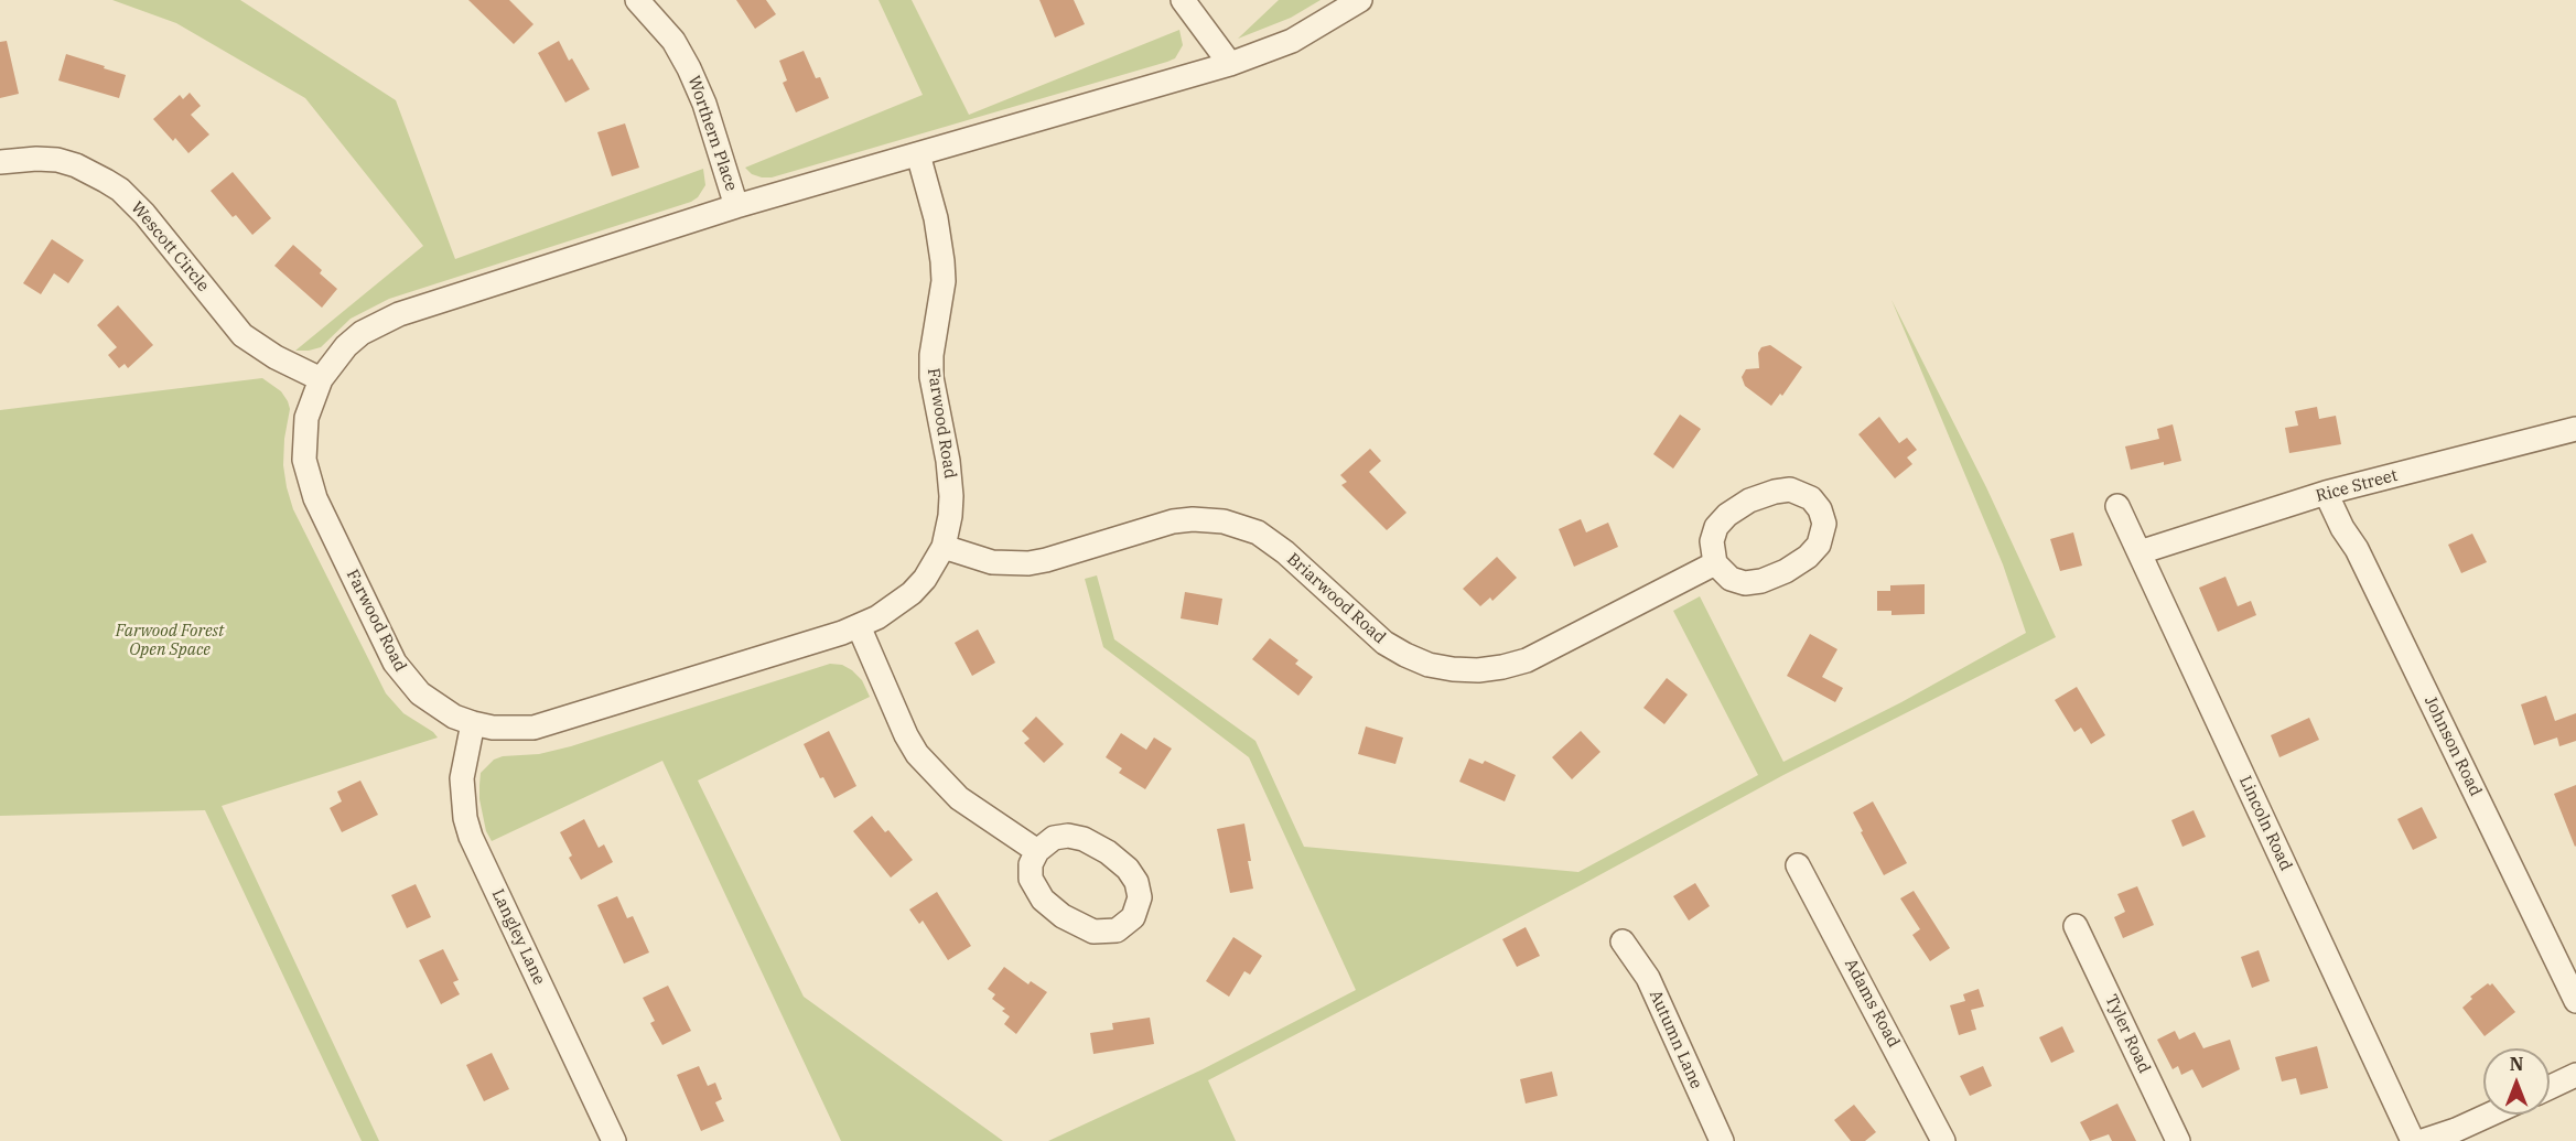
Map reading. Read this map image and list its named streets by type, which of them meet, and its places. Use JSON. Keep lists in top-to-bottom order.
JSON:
{
  "streets": {
    "street": [
      "Worthern Place",
      "Wescott Circle",
      "Farwood Road",
      "Rice Street",
      "Briarwood Road",
      "Johnson Road",
      "Lincoln Road",
      "Langley Lane",
      "Adams Road",
      "Tyler Road",
      "Autumn Lane"
    ]
  },
  "crossings": [
    ["Worthern Place", "Farwood Road"],
    ["Wescott Circle", "Farwood Road"],
    ["Farwood Road", "Briarwood Road"],
    ["Farwood Road", "Langley Lane"],
    ["Rice Street", "Johnson Road"],
    ["Rice Street", "Lincoln Road"]
  ],
  "parks": ["Farwood Forest Open Space"],
  "north": "top"
}
